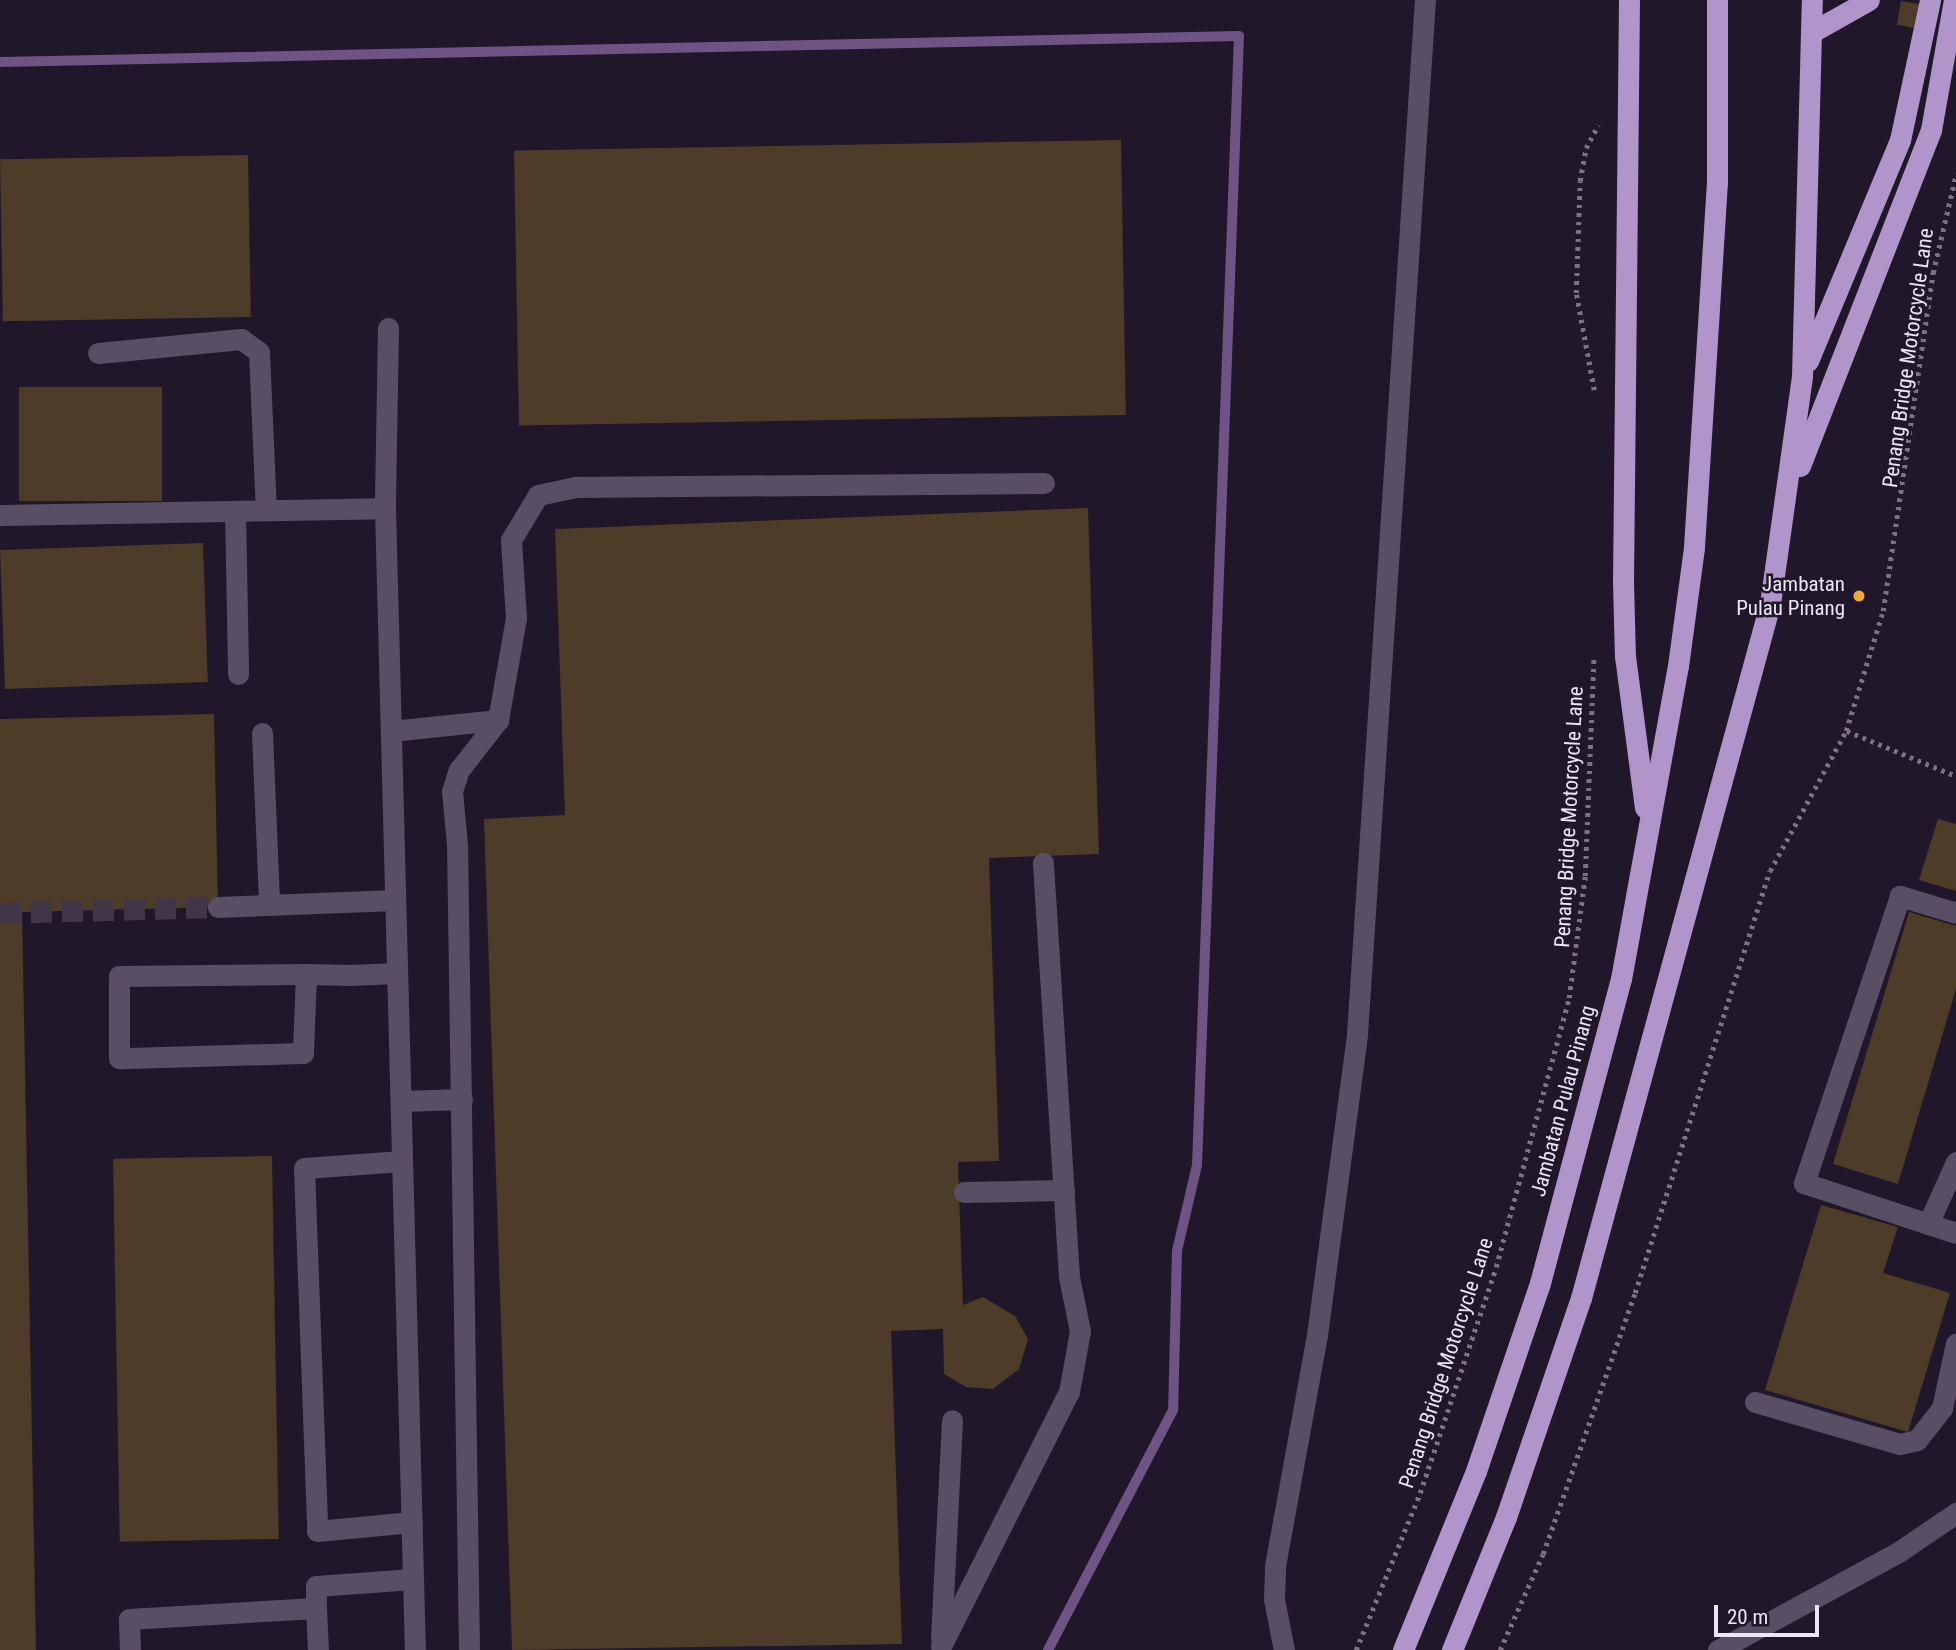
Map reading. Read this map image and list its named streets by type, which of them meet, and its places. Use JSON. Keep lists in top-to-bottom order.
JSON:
{
  "streets": {
    "highway": ["Jambatan Pulau Pinang"],
    "path": ["Penang Bridge Motorcycle Lane"]
  },
  "places": ["Jambatan Pulau Pinang"],
  "scale_bar": "20 m"
}
